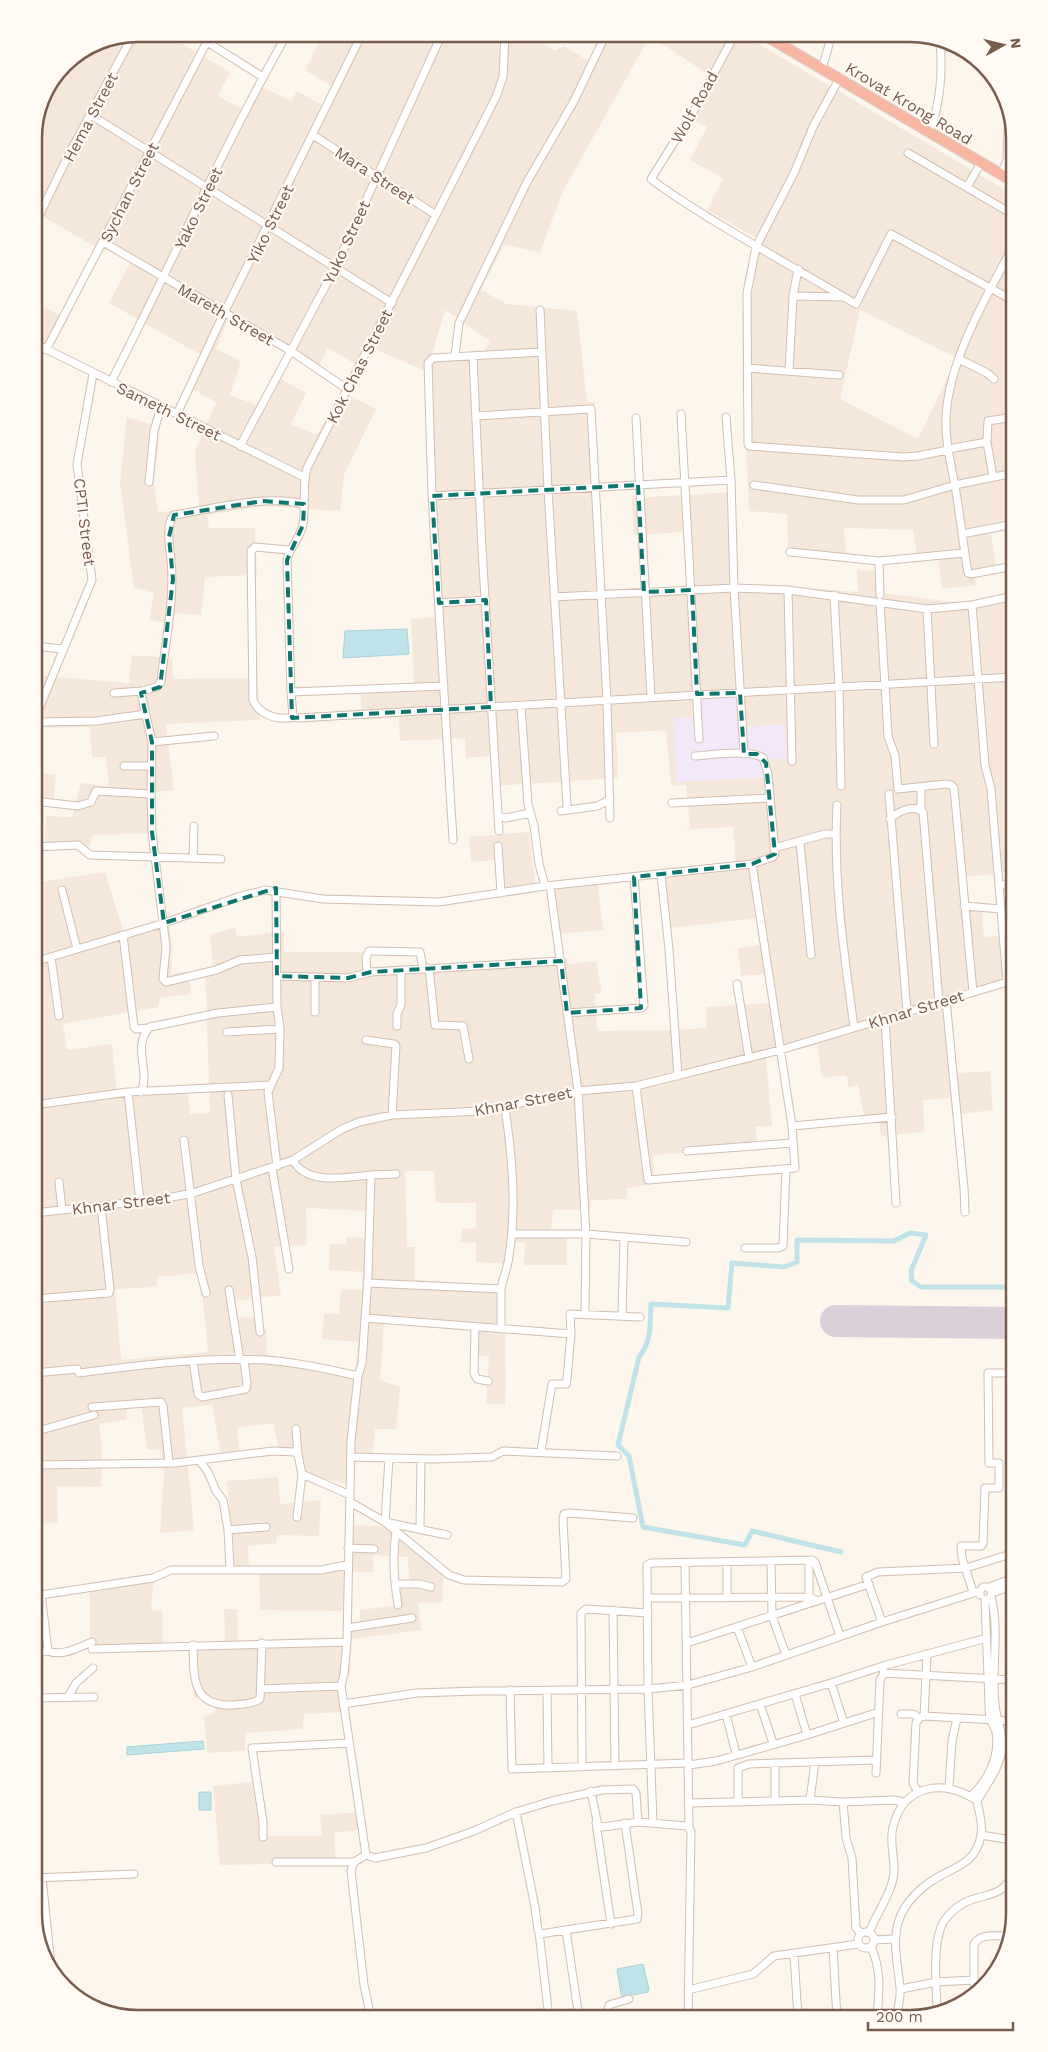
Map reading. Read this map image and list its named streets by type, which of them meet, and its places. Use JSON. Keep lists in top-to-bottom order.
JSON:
{
  "streets": {
    "highway": ["Krovat Krong Road"],
    "street": [
      "Wolf Road",
      "Hema Street",
      "Mara Street",
      "Sychan Street",
      "Yako Street",
      "Yiko Street",
      "Yuko Street",
      "Mareth Street",
      "Kok Chas Street",
      "Sameth Street",
      "CPTI Street",
      "Khnar Street"
    ]
  },
  "crossings": [
    ["Mara Street", "Yiko Street"],
    ["Mara Street", "Yuko Street"],
    ["Mara Street", "Kok Chas Street"],
    ["Sychan Street", "Mareth Street"],
    ["Sychan Street", "Sameth Street"],
    ["Yako Street", "Mareth Street"],
    ["Yako Street", "Sameth Street"],
    ["Yiko Street", "Mareth Street"],
    ["Yiko Street", "Sameth Street"],
    ["Yuko Street", "Mareth Street"],
    ["Yuko Street", "Sameth Street"],
    ["Mareth Street", "Kok Chas Street"],
    ["Kok Chas Street", "Sameth Street"],
    ["Sameth Street", "CPTI Street"]
  ],
  "scale_bar": "200 m",
  "north": "right"
}
